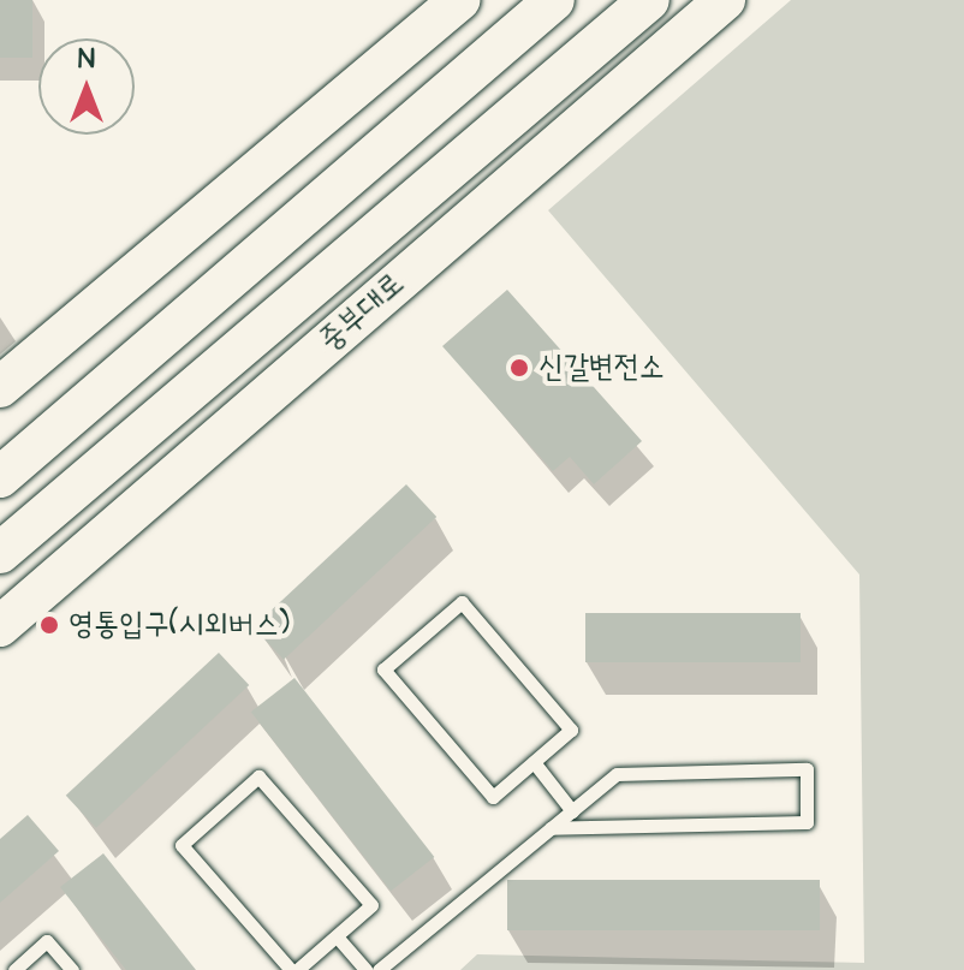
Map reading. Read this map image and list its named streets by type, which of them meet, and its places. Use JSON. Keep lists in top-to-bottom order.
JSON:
{
  "streets": {
    "main road": ["중부대로"]
  },
  "places": ["신갈변전소", "영통입구(시외버스)"],
  "north": "top"
}
